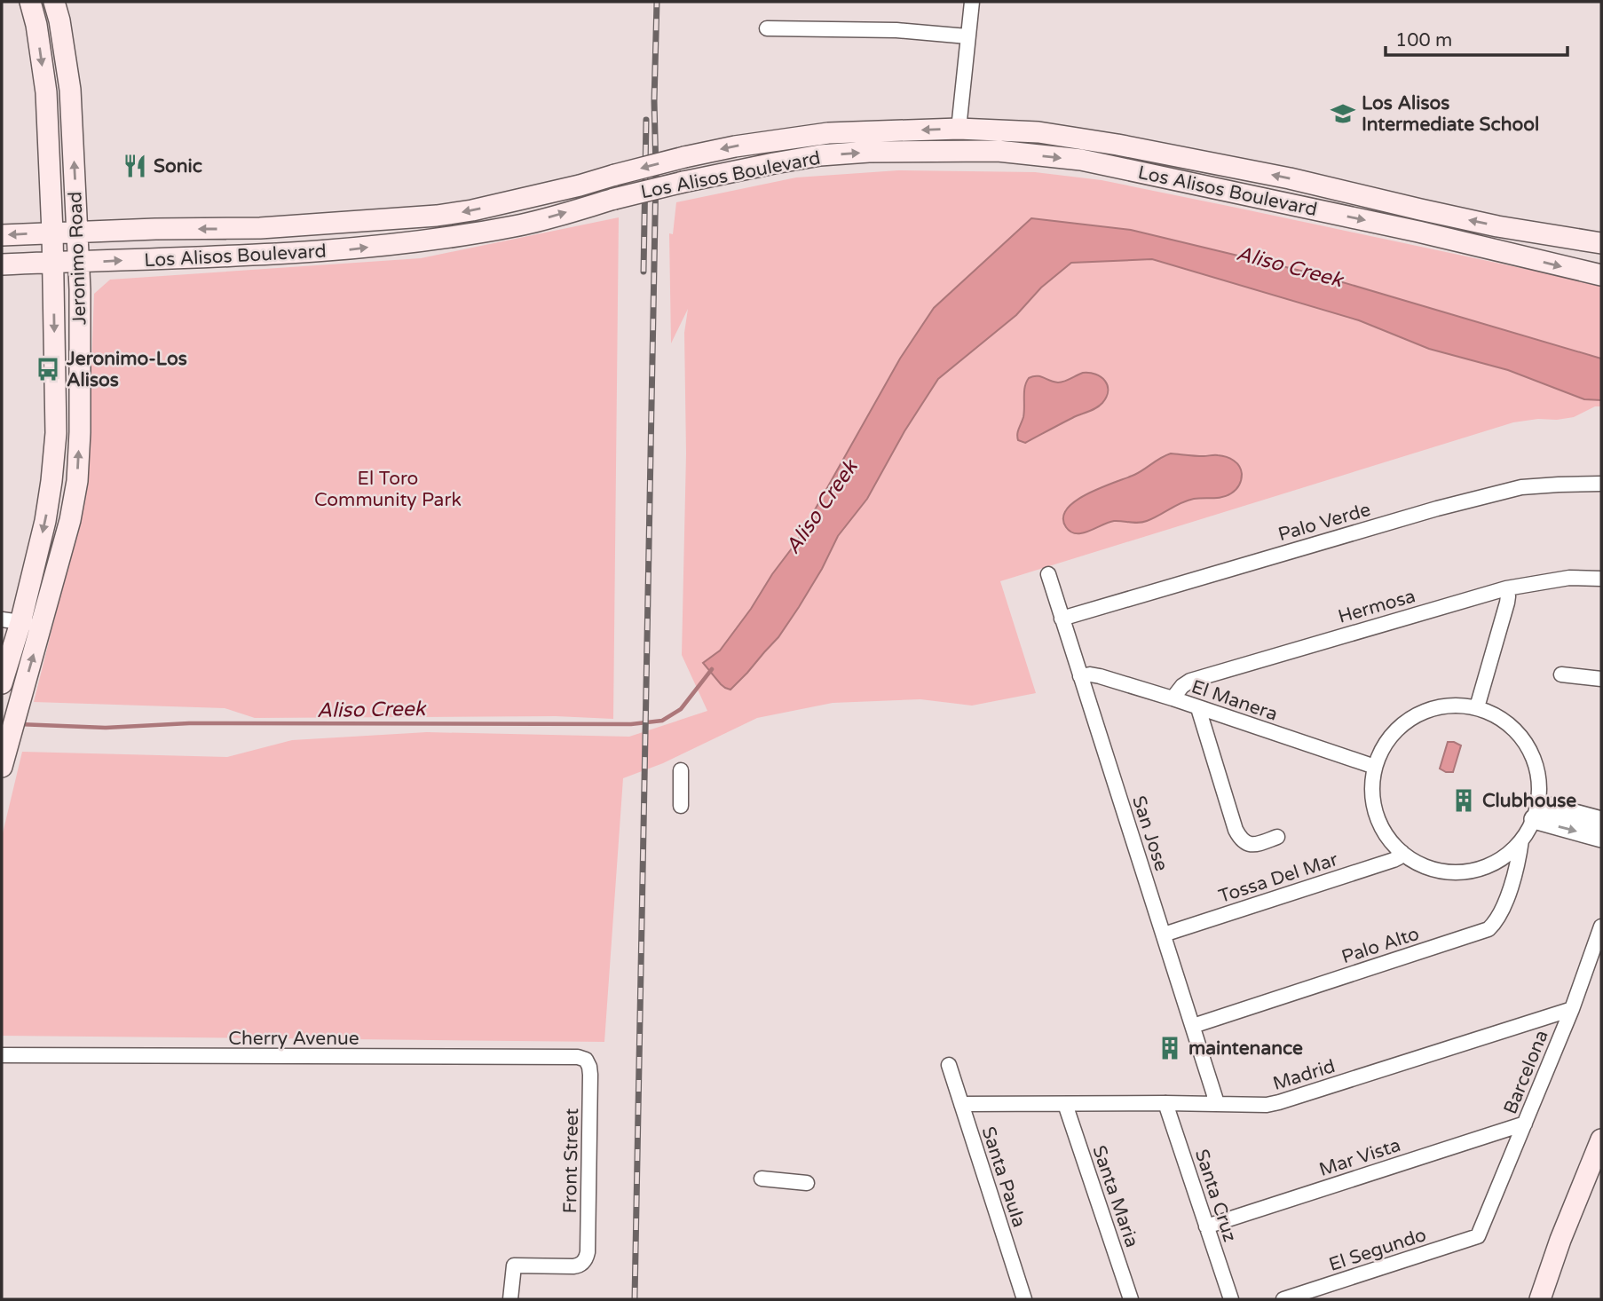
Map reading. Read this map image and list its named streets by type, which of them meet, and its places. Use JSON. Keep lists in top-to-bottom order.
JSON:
{
  "streets": {
    "main road": ["Los Alisos Boulevard", "Jeronimo Road"],
    "street": [
      "Palo Verde",
      "Hermosa",
      "El Manera",
      "San Jose",
      "Tossa Del Mar",
      "Palo Alto",
      "Cherry Avenue",
      "Barcelona",
      "Madrid",
      "Mar Vista",
      "Front Street",
      "Santa Paula",
      "Santa Cruz",
      "Santa Maria",
      "El Segundo"
    ]
  },
  "crossings": [
    ["Los Alisos Boulevard", "Jeronimo Road"],
    ["Palo Verde", "San Jose"],
    ["Hermosa", "El Manera"],
    ["El Manera", "San Jose"],
    ["El Manera", "Tossa Del Mar"],
    ["El Manera", "Palo Alto"],
    ["San Jose", "Tossa Del Mar"],
    ["San Jose", "Palo Alto"],
    ["San Jose", "Madrid"],
    ["Tossa Del Mar", "Palo Alto"],
    ["Cherry Avenue", "Front Street"],
    ["Barcelona", "Madrid"],
    ["Barcelona", "Mar Vista"],
    ["Barcelona", "El Segundo"],
    ["Madrid", "Santa Paula"],
    ["Madrid", "Santa Cruz"],
    ["Madrid", "Santa Maria"],
    ["Mar Vista", "Santa Cruz"]
  ],
  "water": ["Aliso Creek"],
  "parks": ["El Toro Community Park"],
  "places": {
    "school or university": ["Los Alisos Intermediate School"],
    "restaurant": ["Sonic"],
    "bus stop": ["Jeronimo-Los Alisos"],
    "building": ["Clubhouse", "maintenance"]
  },
  "scale_bar": "100 m"
}
